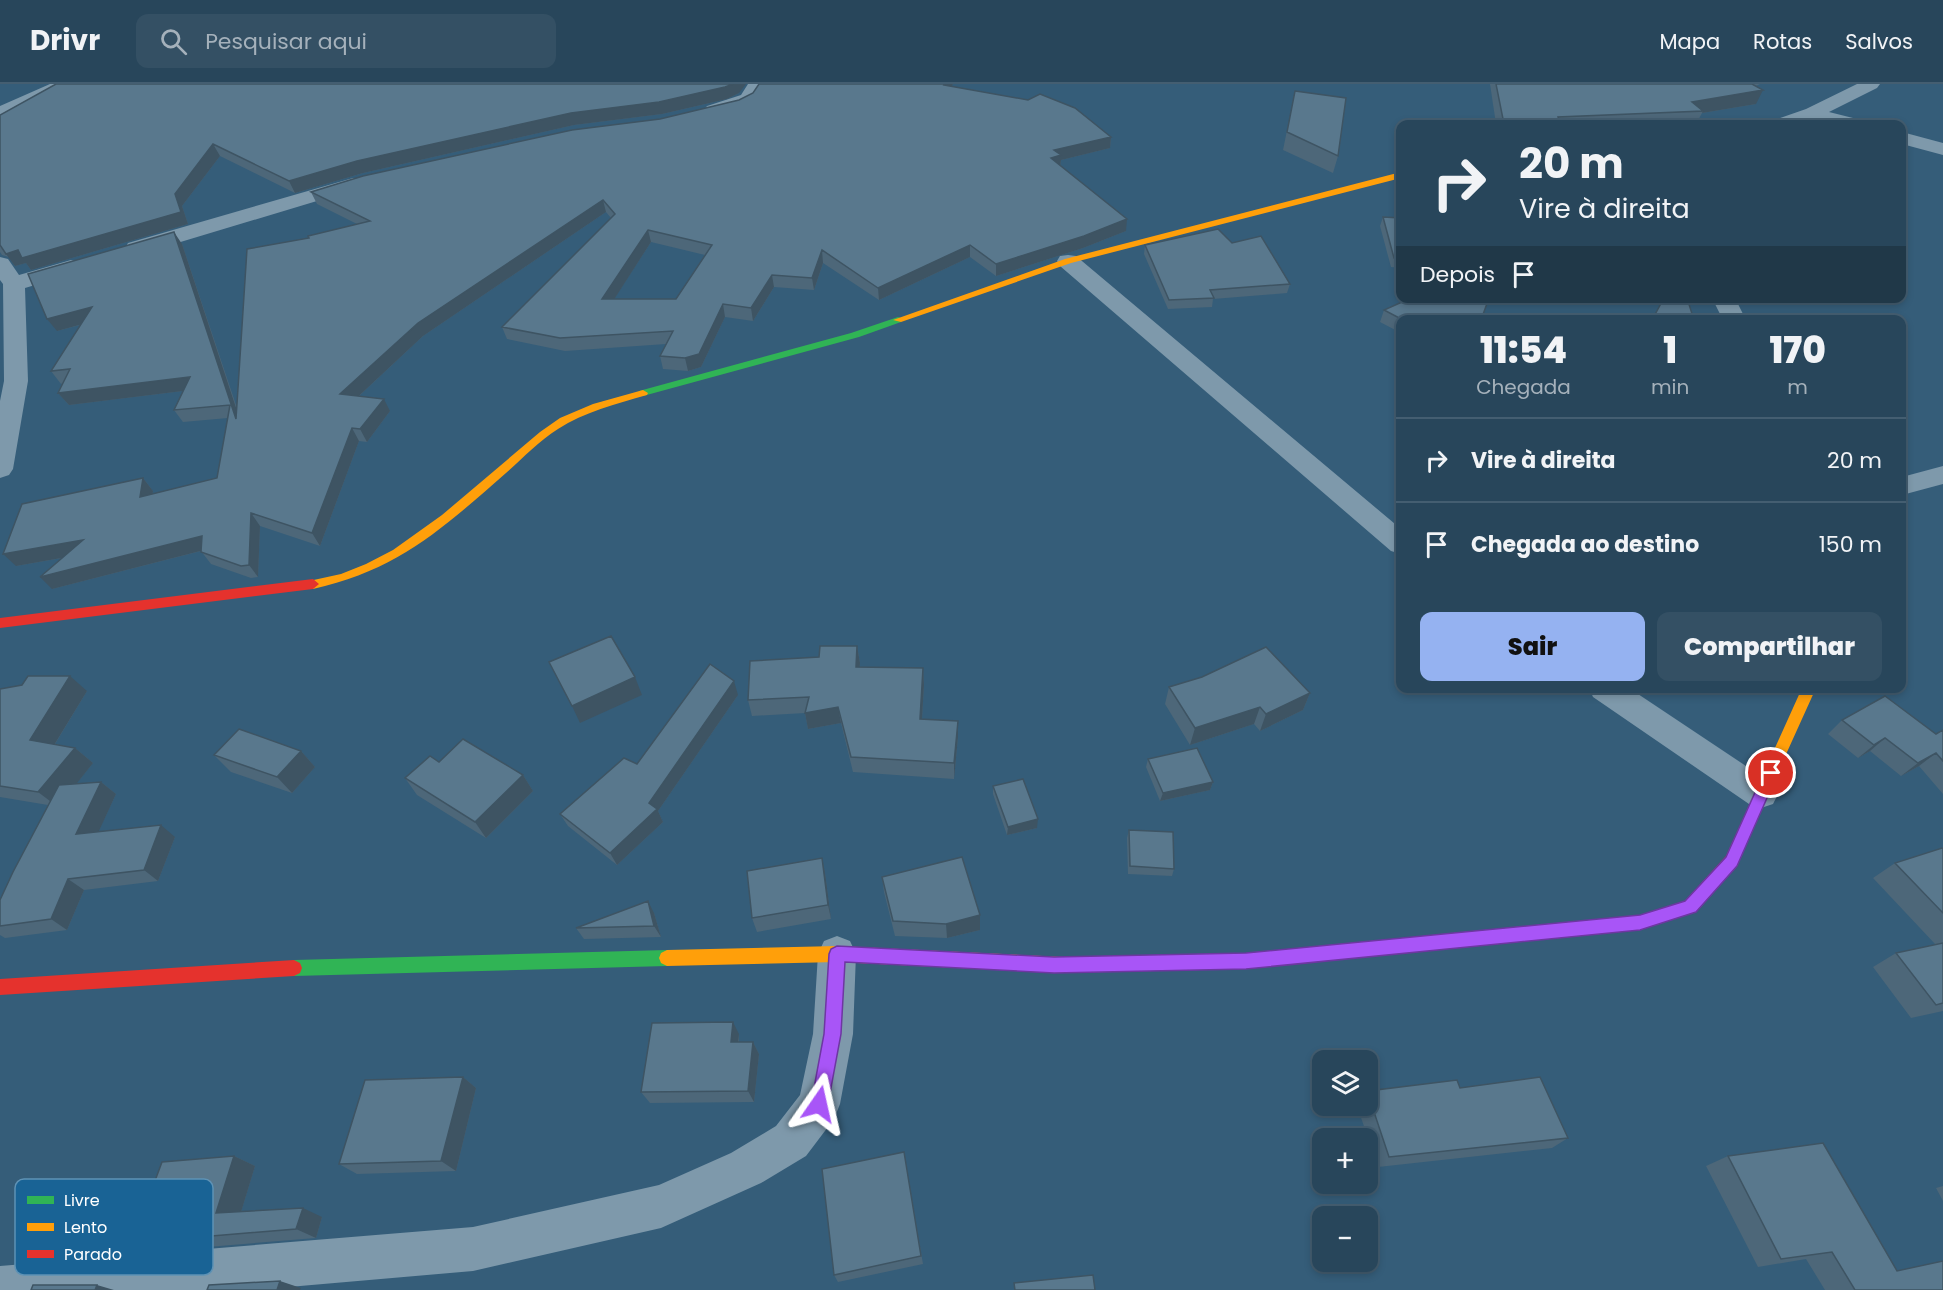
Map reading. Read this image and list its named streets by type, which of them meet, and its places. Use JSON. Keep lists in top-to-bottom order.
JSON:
{
  "legend": ["Livre", "Lento", "Parado"],
  "page": {
    "header": "Drivr",
    "search": "Pesquisar aqui",
    "nav": ["Mapa", "Rotas", "Salvos"],
    "turn": ["20 m", "Vire à direita"],
    "then": "Depois",
    "eta": [
      "11:54",
      "Chegada",
      "1",
      "min",
      "170",
      "m"
    ],
    "list": [
      {
        "name": "Vire à direita",
        "value": "20 m"
      },
      {
        "name": "Chegada ao destino",
        "value": "150 m"
      }
    ],
    "buttons": ["Sair", "Compartilhar"],
    "map_buttons": ["+", "−"]
  }
}
